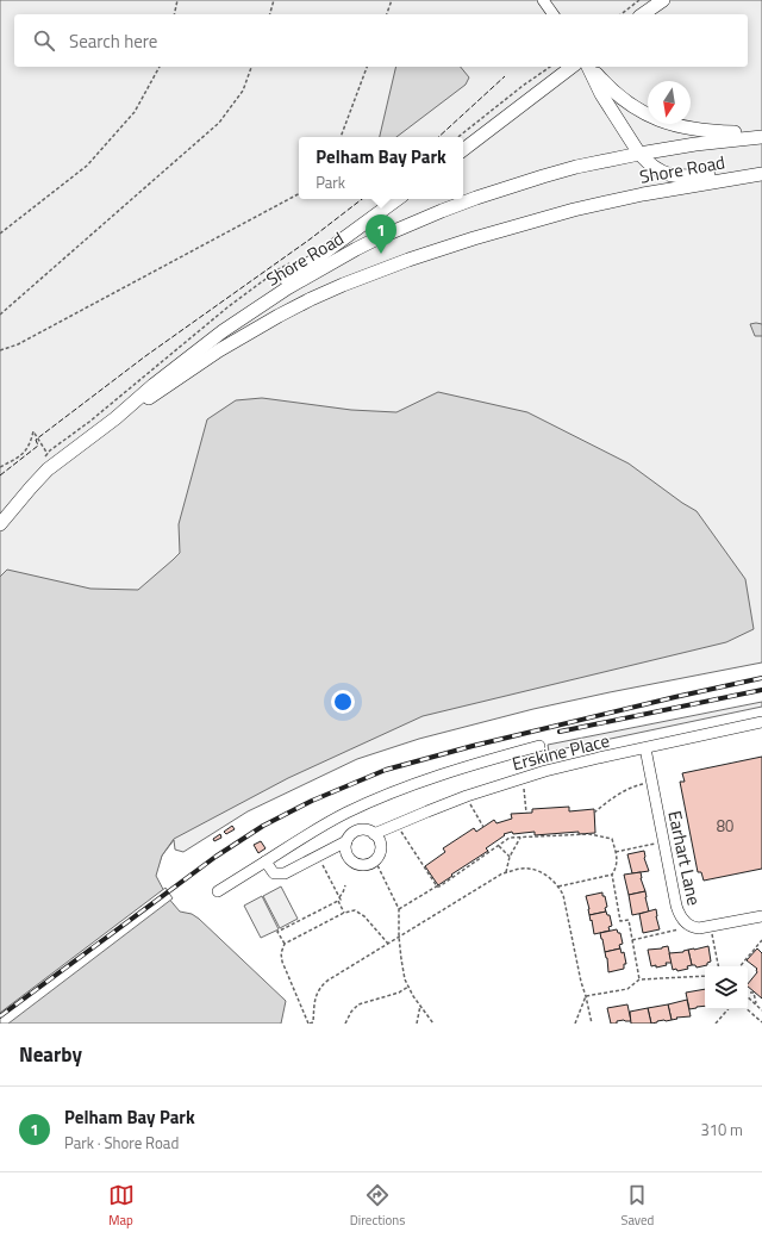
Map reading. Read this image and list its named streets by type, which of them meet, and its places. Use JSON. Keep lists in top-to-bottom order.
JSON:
{
  "streets": {
    "main road": ["Shore Road"],
    "street": ["Erskine Place", "Earhart Lane"]
  },
  "crossings": [
    ["Erskine Place", "Earhart Lane"]
  ],
  "house_numbers": ["80"],
  "north": "bottom",
  "page": {
    "search": "Search here",
    "popup": ["Pelham Bay Park", "Park"],
    "pins": "1",
    "heading": "Nearby",
    "list": [
      {
        "mark": "1",
        "name": "Pelham Bay Park",
        "note": "Park · Shore Road",
        "value": "310 m"
      }
    ],
    "nav": ["Map", "Directions", "Saved"]
  }
}
